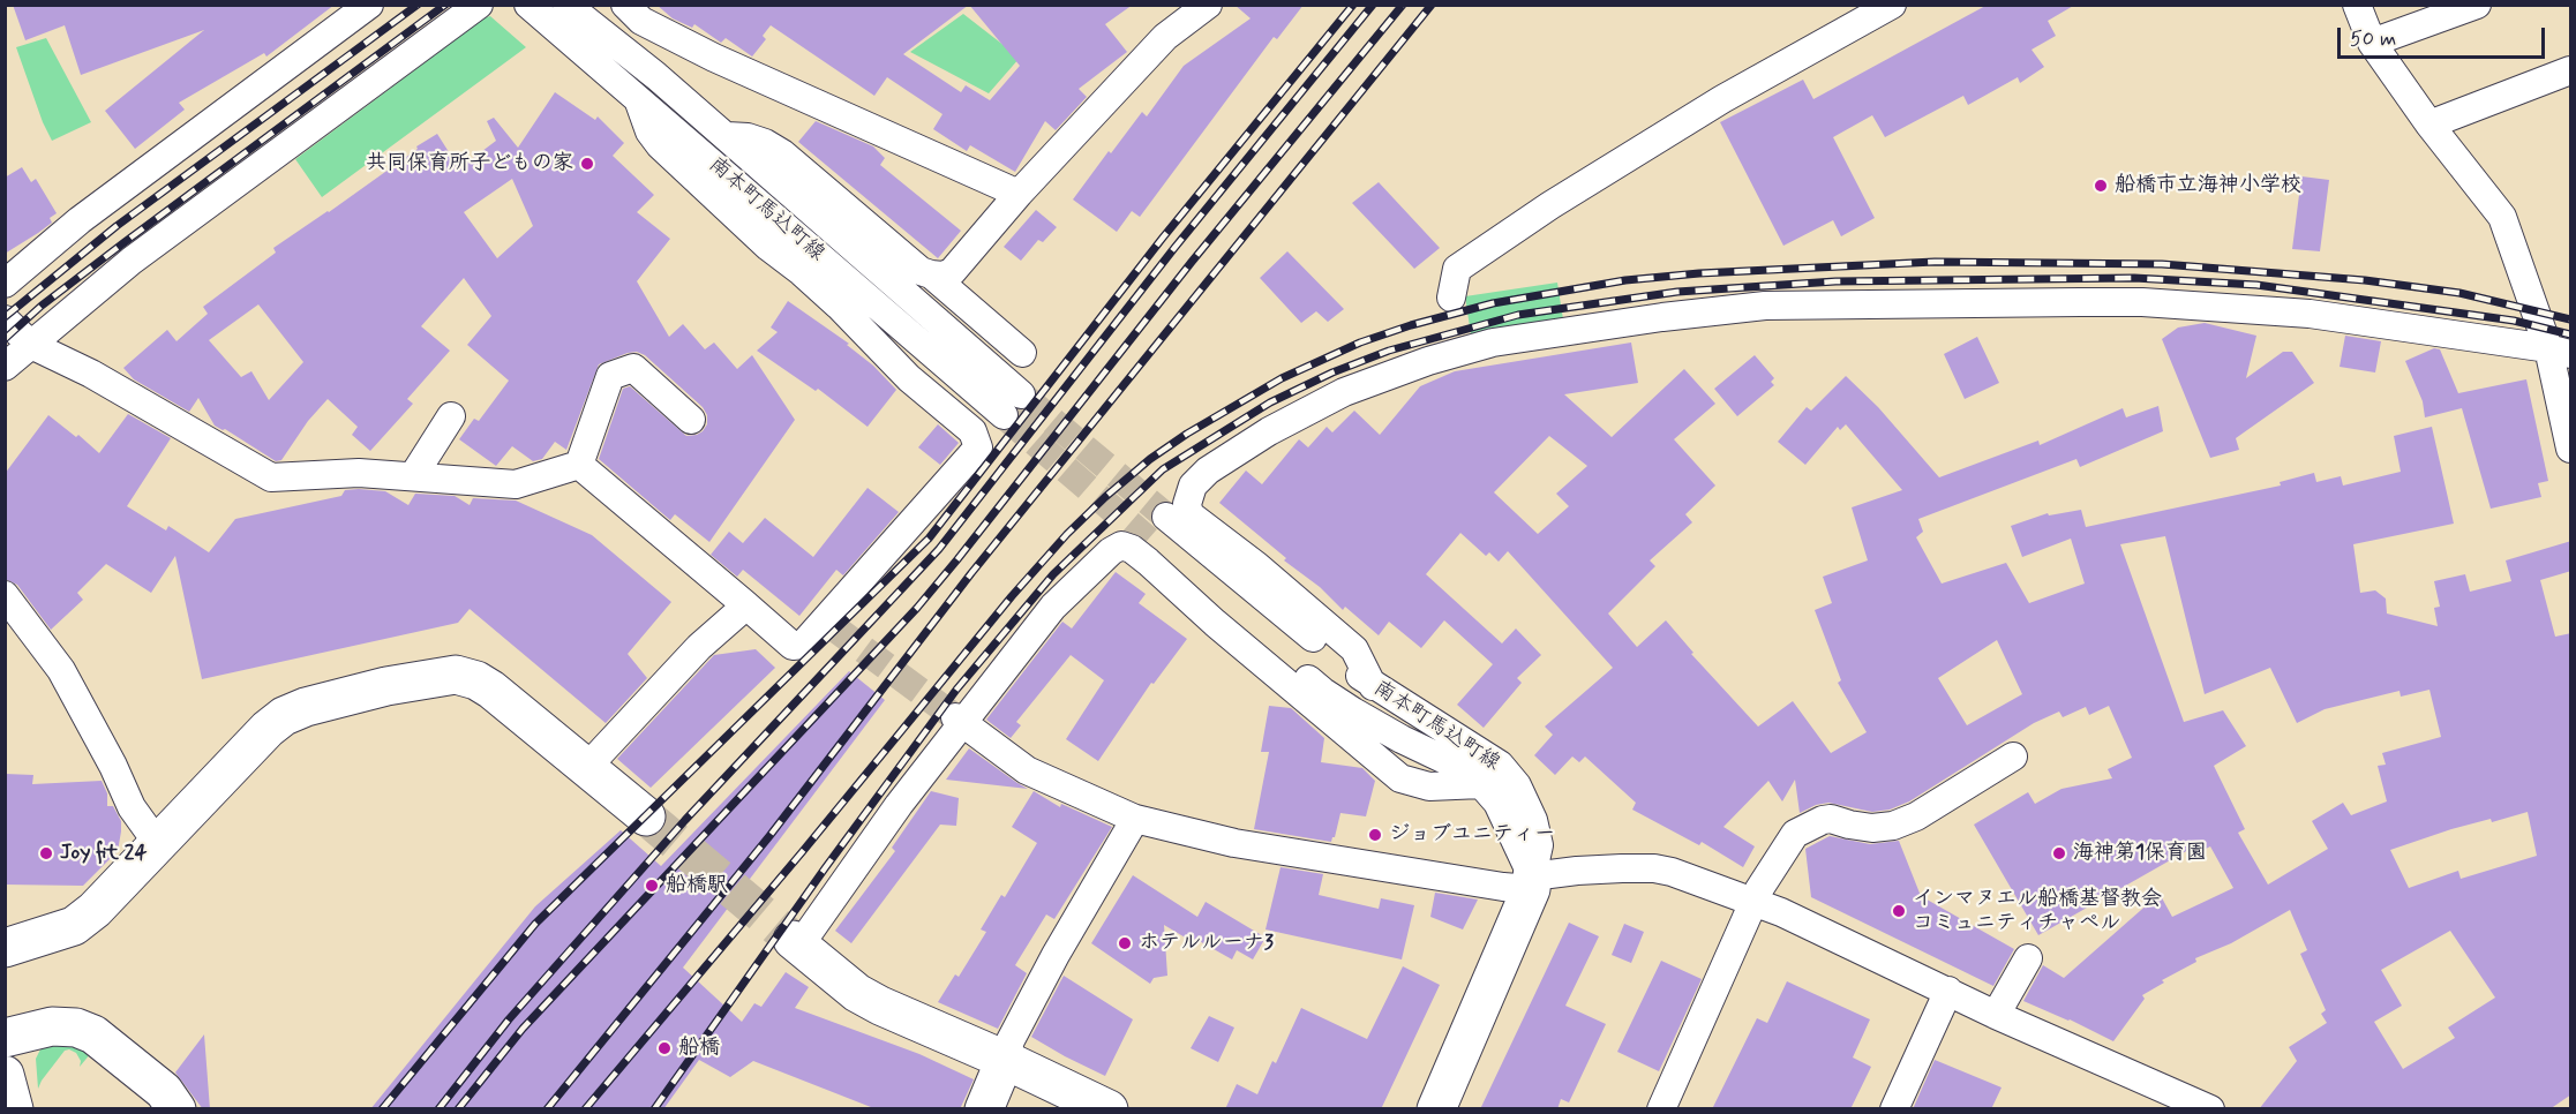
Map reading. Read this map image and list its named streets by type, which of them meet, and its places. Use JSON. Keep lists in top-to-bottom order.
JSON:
{
  "streets": {
    "street": ["南本町馬込町線"]
  },
  "places": [
    "共同保育所子どもの家",
    "船橋市立海神小学校",
    "ジョブユニティー",
    "Joy fit 24",
    "海神第1保育園",
    "船橋駅",
    "インマヌエル船橋基督教会 コミュニティチャペル",
    "ホテルルーナ3",
    "船橋"
  ],
  "scale_bar": "50 m"
}
